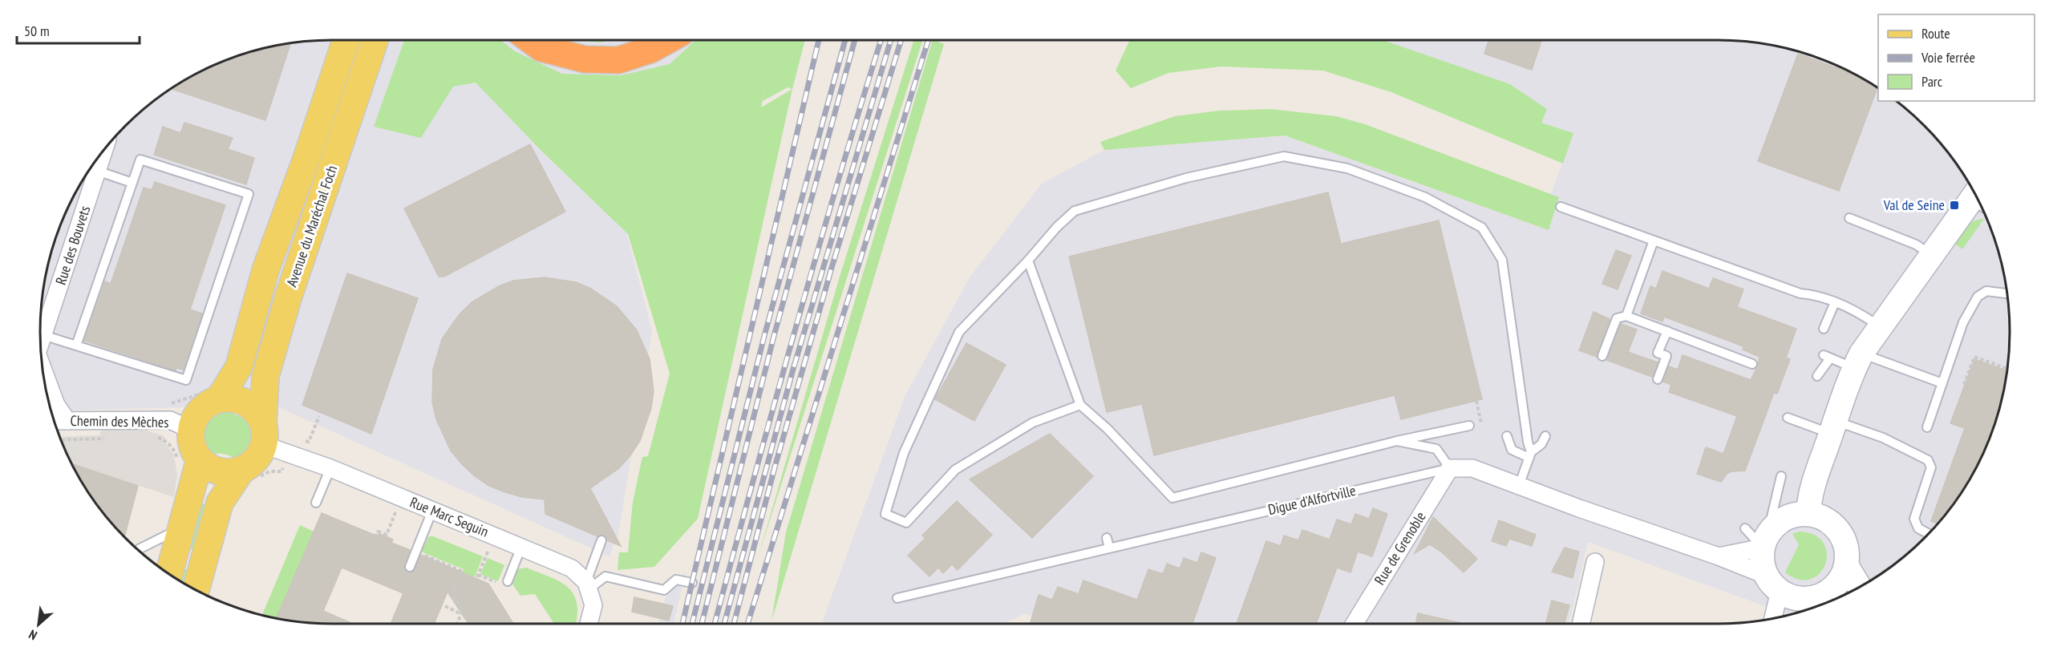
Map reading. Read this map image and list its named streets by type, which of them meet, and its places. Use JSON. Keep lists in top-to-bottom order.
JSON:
{
  "streets": {
    "main road": ["Avenue du Maréchal Foch"],
    "street": [
      "Rue des Bouvets",
      "Chemin des Mèches",
      "Digue d'Alfortville",
      "Rue Marc Seguin",
      "Rue de Grenoble"
    ]
  },
  "crossings": [
    ["Avenue du Maréchal Foch", "Chemin des Mèches"],
    ["Avenue du Maréchal Foch", "Rue Marc Seguin"],
    ["Chemin des Mèches", "Rue Marc Seguin"],
    ["Digue d'Alfortville", "Rue de Grenoble"]
  ],
  "places": {
    "transit": ["Val de Seine"]
  },
  "legend": ["Route", "Voie ferrée", "Parc"],
  "scale_bar": "50 m",
  "north": "bottom left"
}
